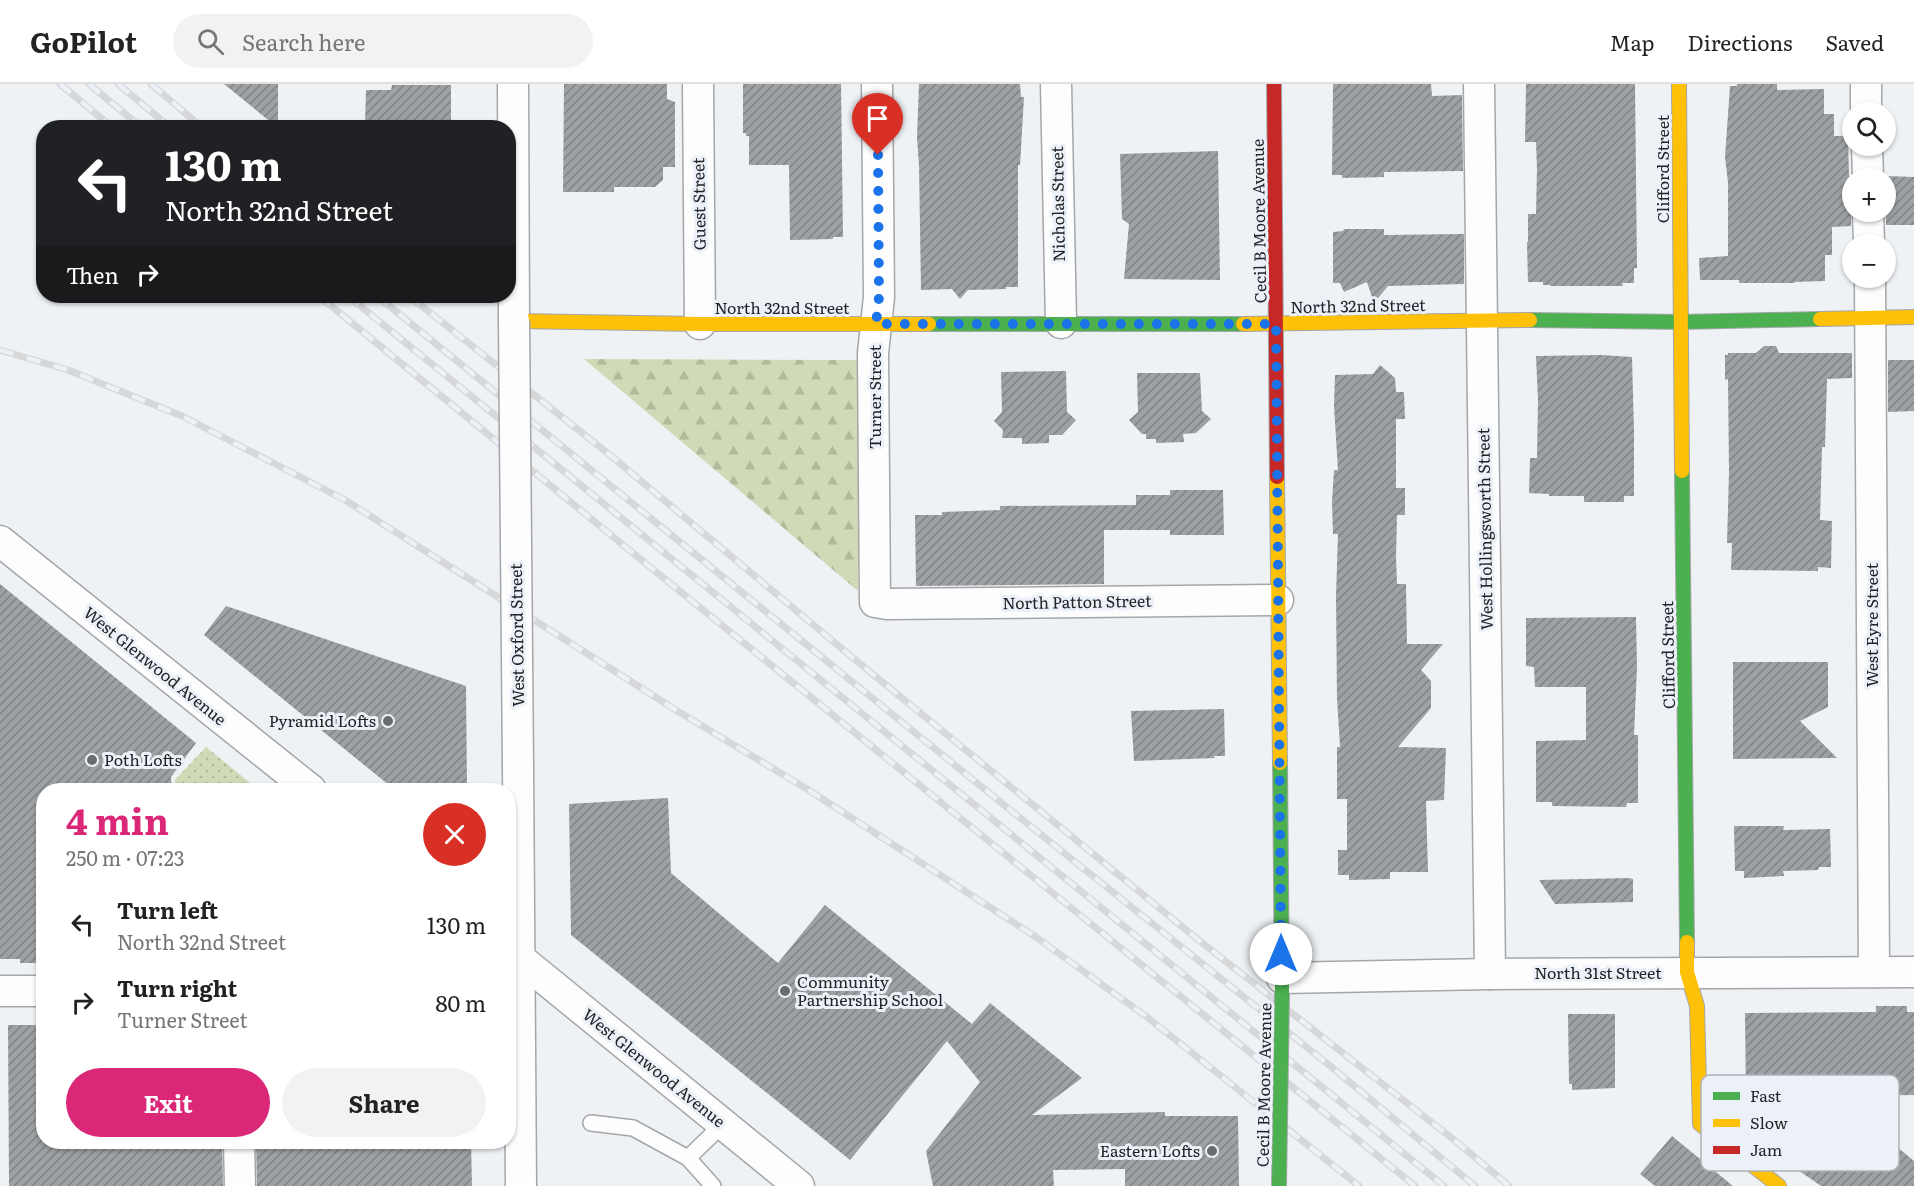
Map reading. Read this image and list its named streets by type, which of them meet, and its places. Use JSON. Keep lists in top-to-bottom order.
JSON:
{
  "streets": {
    "street": [
      "Clifford Street",
      "Guest Street",
      "Nicholas Street",
      "Cecil B Moore Avenue",
      "North 32nd Street",
      "Turner Street",
      "West Hollingsworth Street",
      "North Patton Street",
      "West Eyre Street",
      "West Oxford Street",
      "West Glenwood Avenue",
      "North 31st Street"
    ]
  },
  "crossings": [
    ["Clifford Street", "North 32nd Street"],
    ["Clifford Street", "North 31st Street"],
    ["Guest Street", "North 32nd Street"],
    ["Nicholas Street", "North 32nd Street"],
    ["Cecil B Moore Avenue", "North 32nd Street"],
    ["Cecil B Moore Avenue", "North Patton Street"],
    ["Cecil B Moore Avenue", "North 31st Street"],
    ["North 32nd Street", "Turner Street"],
    ["North 32nd Street", "West Hollingsworth Street"],
    ["North 32nd Street", "West Eyre Street"],
    ["North 32nd Street", "West Oxford Street"],
    ["Turner Street", "North Patton Street"],
    ["West Hollingsworth Street", "North 31st Street"],
    ["West Eyre Street", "North 31st Street"]
  ],
  "places": [
    "Pyramid Lofts",
    "Poth Lofts",
    "Community Partnership School",
    "Eastern Lofts"
  ],
  "legend": ["Fast", "Slow", "Jam"],
  "page": {
    "header": "GoPilot",
    "search": "Search here",
    "nav": ["Map", "Directions", "Saved"],
    "map_buttons": ["+", "−"],
    "turn": ["130 m", "North 32nd Street"],
    "then": "Then",
    "heading": ["4 min", "250 m · 07:23"],
    "list": [
      {
        "name": "Turn left",
        "note": "North 32nd Street",
        "value": "130 m"
      },
      {
        "name": "Turn right",
        "note": "Turner Street",
        "value": "80 m"
      }
    ],
    "buttons": ["Exit", "Share"]
  }
}
